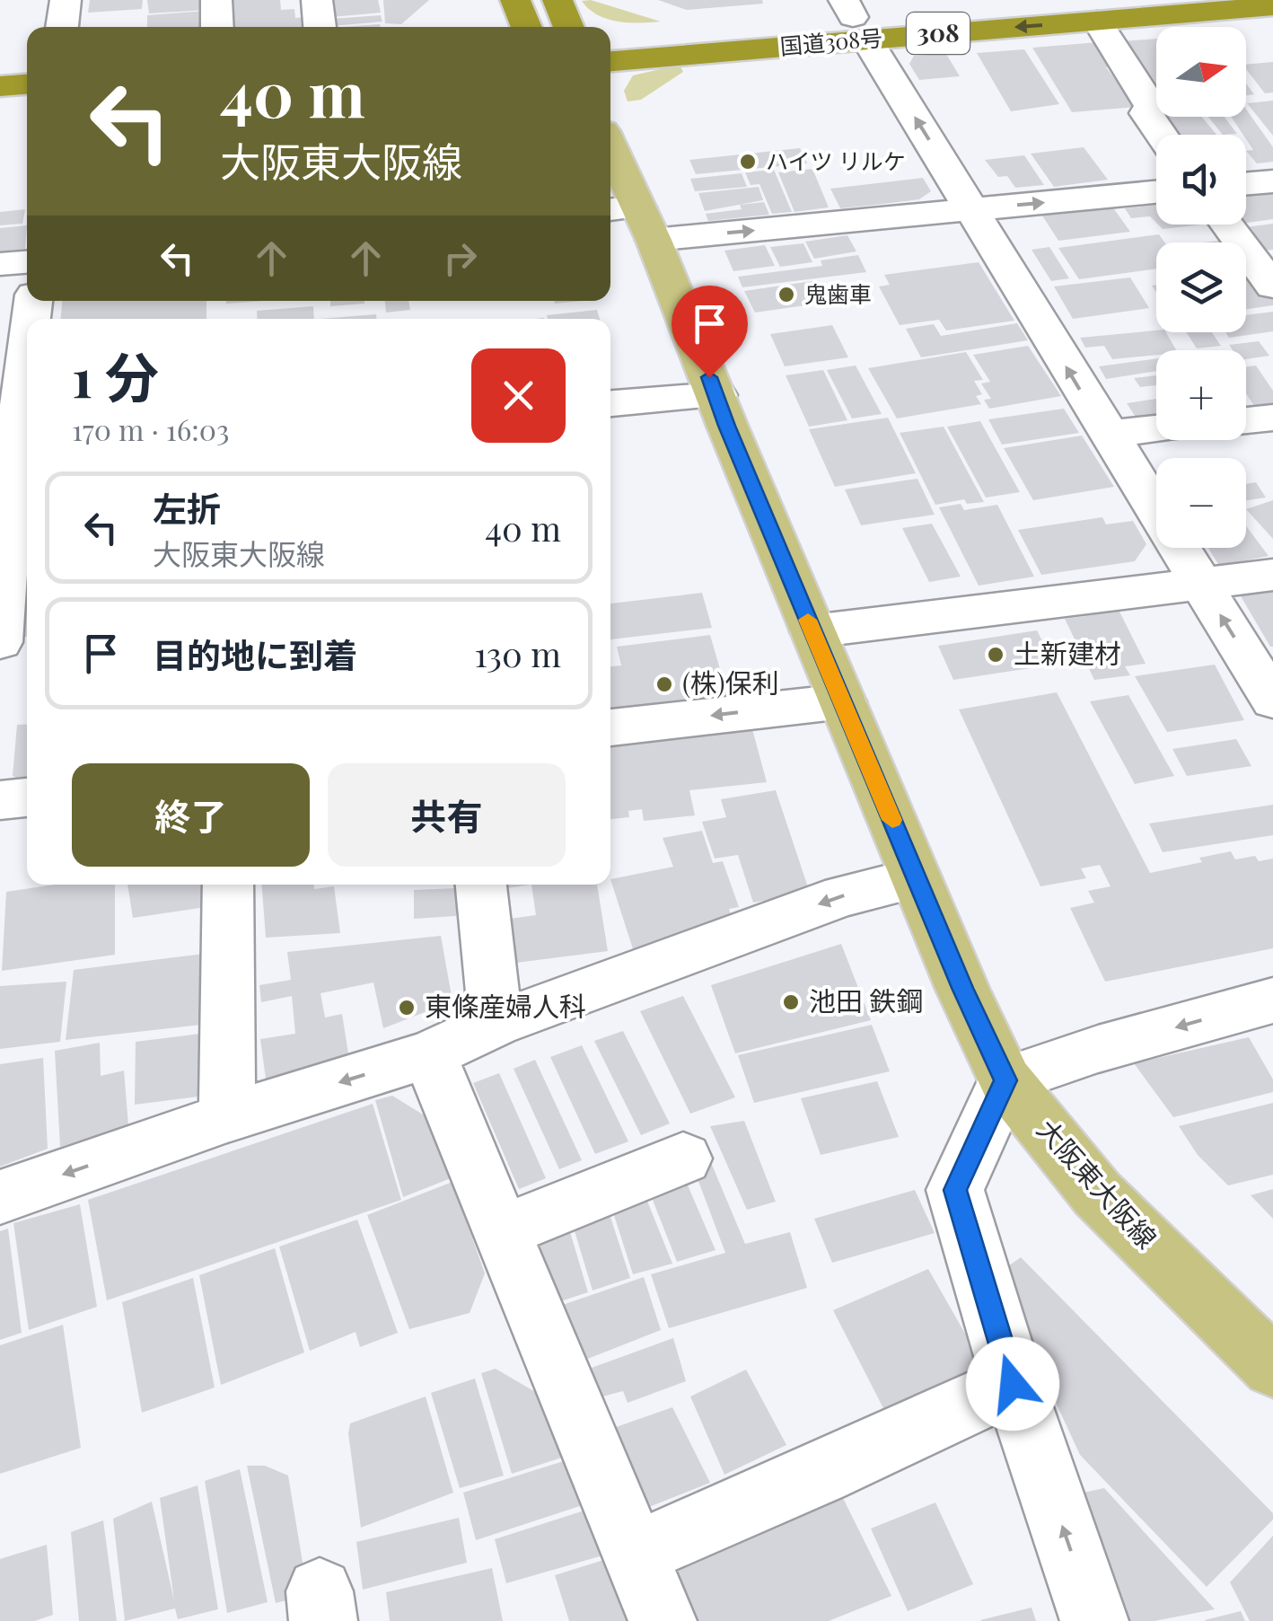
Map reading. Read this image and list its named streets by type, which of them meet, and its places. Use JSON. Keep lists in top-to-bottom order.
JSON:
{
  "streets": {
    "highway": ["308", "国道308号"],
    "main road": ["大阪東大阪線"]
  },
  "places": [
    "ハイツ リルケ",
    "鬼歯車",
    "土新建材",
    "(株)保利",
    "池田 鉄鋼",
    "東條産婦人科"
  ],
  "north": "right",
  "page": {
    "map_buttons": ["+", "−"],
    "turn": ["40 m", "大阪東大阪線"],
    "heading": ["1 分", "170 m · 16:03"],
    "list": [
      {
        "name": "左折",
        "note": "大阪東大阪線",
        "value": "40 m"
      },
      {
        "name": "目的地に到着",
        "value": "130 m"
      }
    ],
    "buttons": ["終了", "共有"]
  }
}
